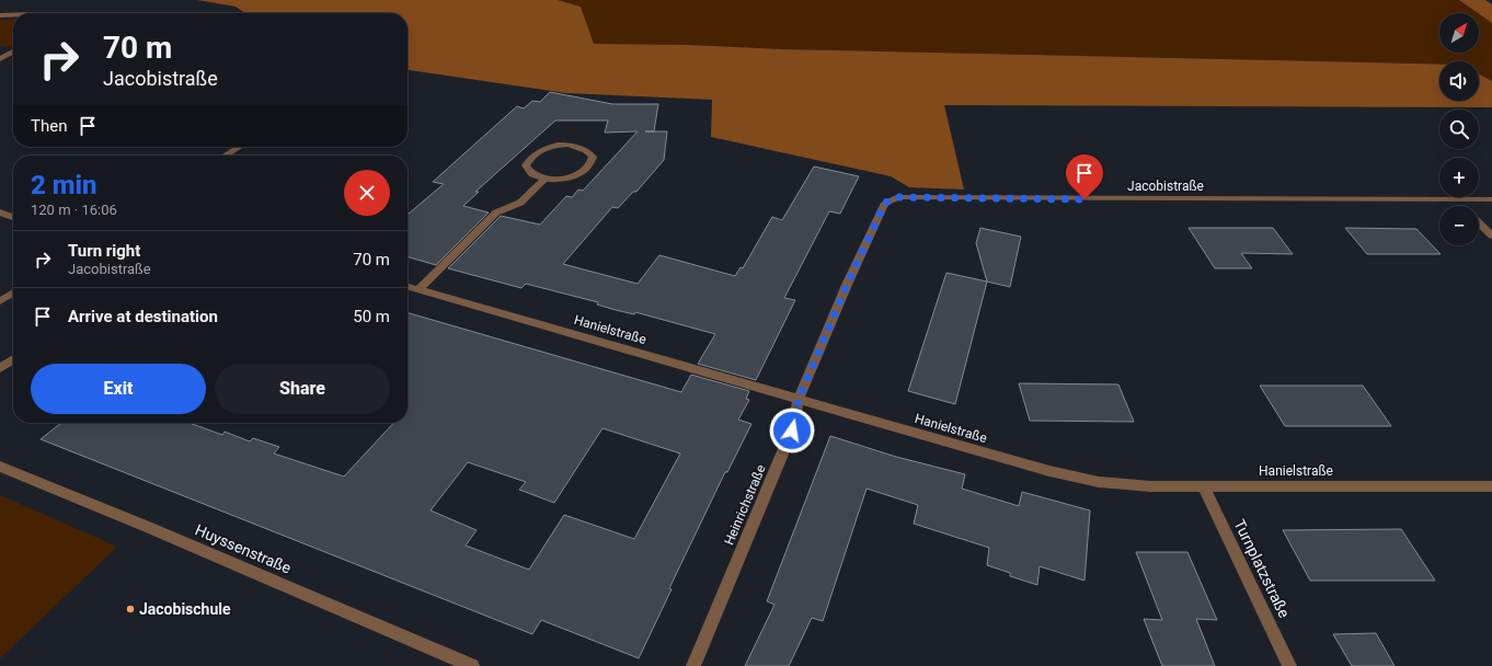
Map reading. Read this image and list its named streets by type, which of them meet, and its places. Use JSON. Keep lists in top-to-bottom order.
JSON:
{
  "streets": {
    "street": [
      "Jacobistraße",
      "Hanielstraße",
      "Heinrichstraße",
      "Huyssenstraße",
      "Turnplatzstraße"
    ]
  },
  "crossings": [
    ["Jacobistraße", "Heinrichstraße"],
    ["Hanielstraße", "Heinrichstraße"],
    ["Hanielstraße", "Turnplatzstraße"]
  ],
  "places": ["Jacobischule"],
  "north": "top right",
  "page": {
    "map_buttons": ["+", "−"],
    "turn": ["70 m", "Jacobistraße"],
    "then": "Then",
    "heading": ["2 min", "120 m · 16:06"],
    "list": [
      {
        "name": "Turn right",
        "note": "Jacobistraße",
        "value": "70 m"
      },
      {
        "name": "Arrive at destination",
        "value": "50 m"
      }
    ],
    "buttons": ["Exit", "Share"]
  }
}
